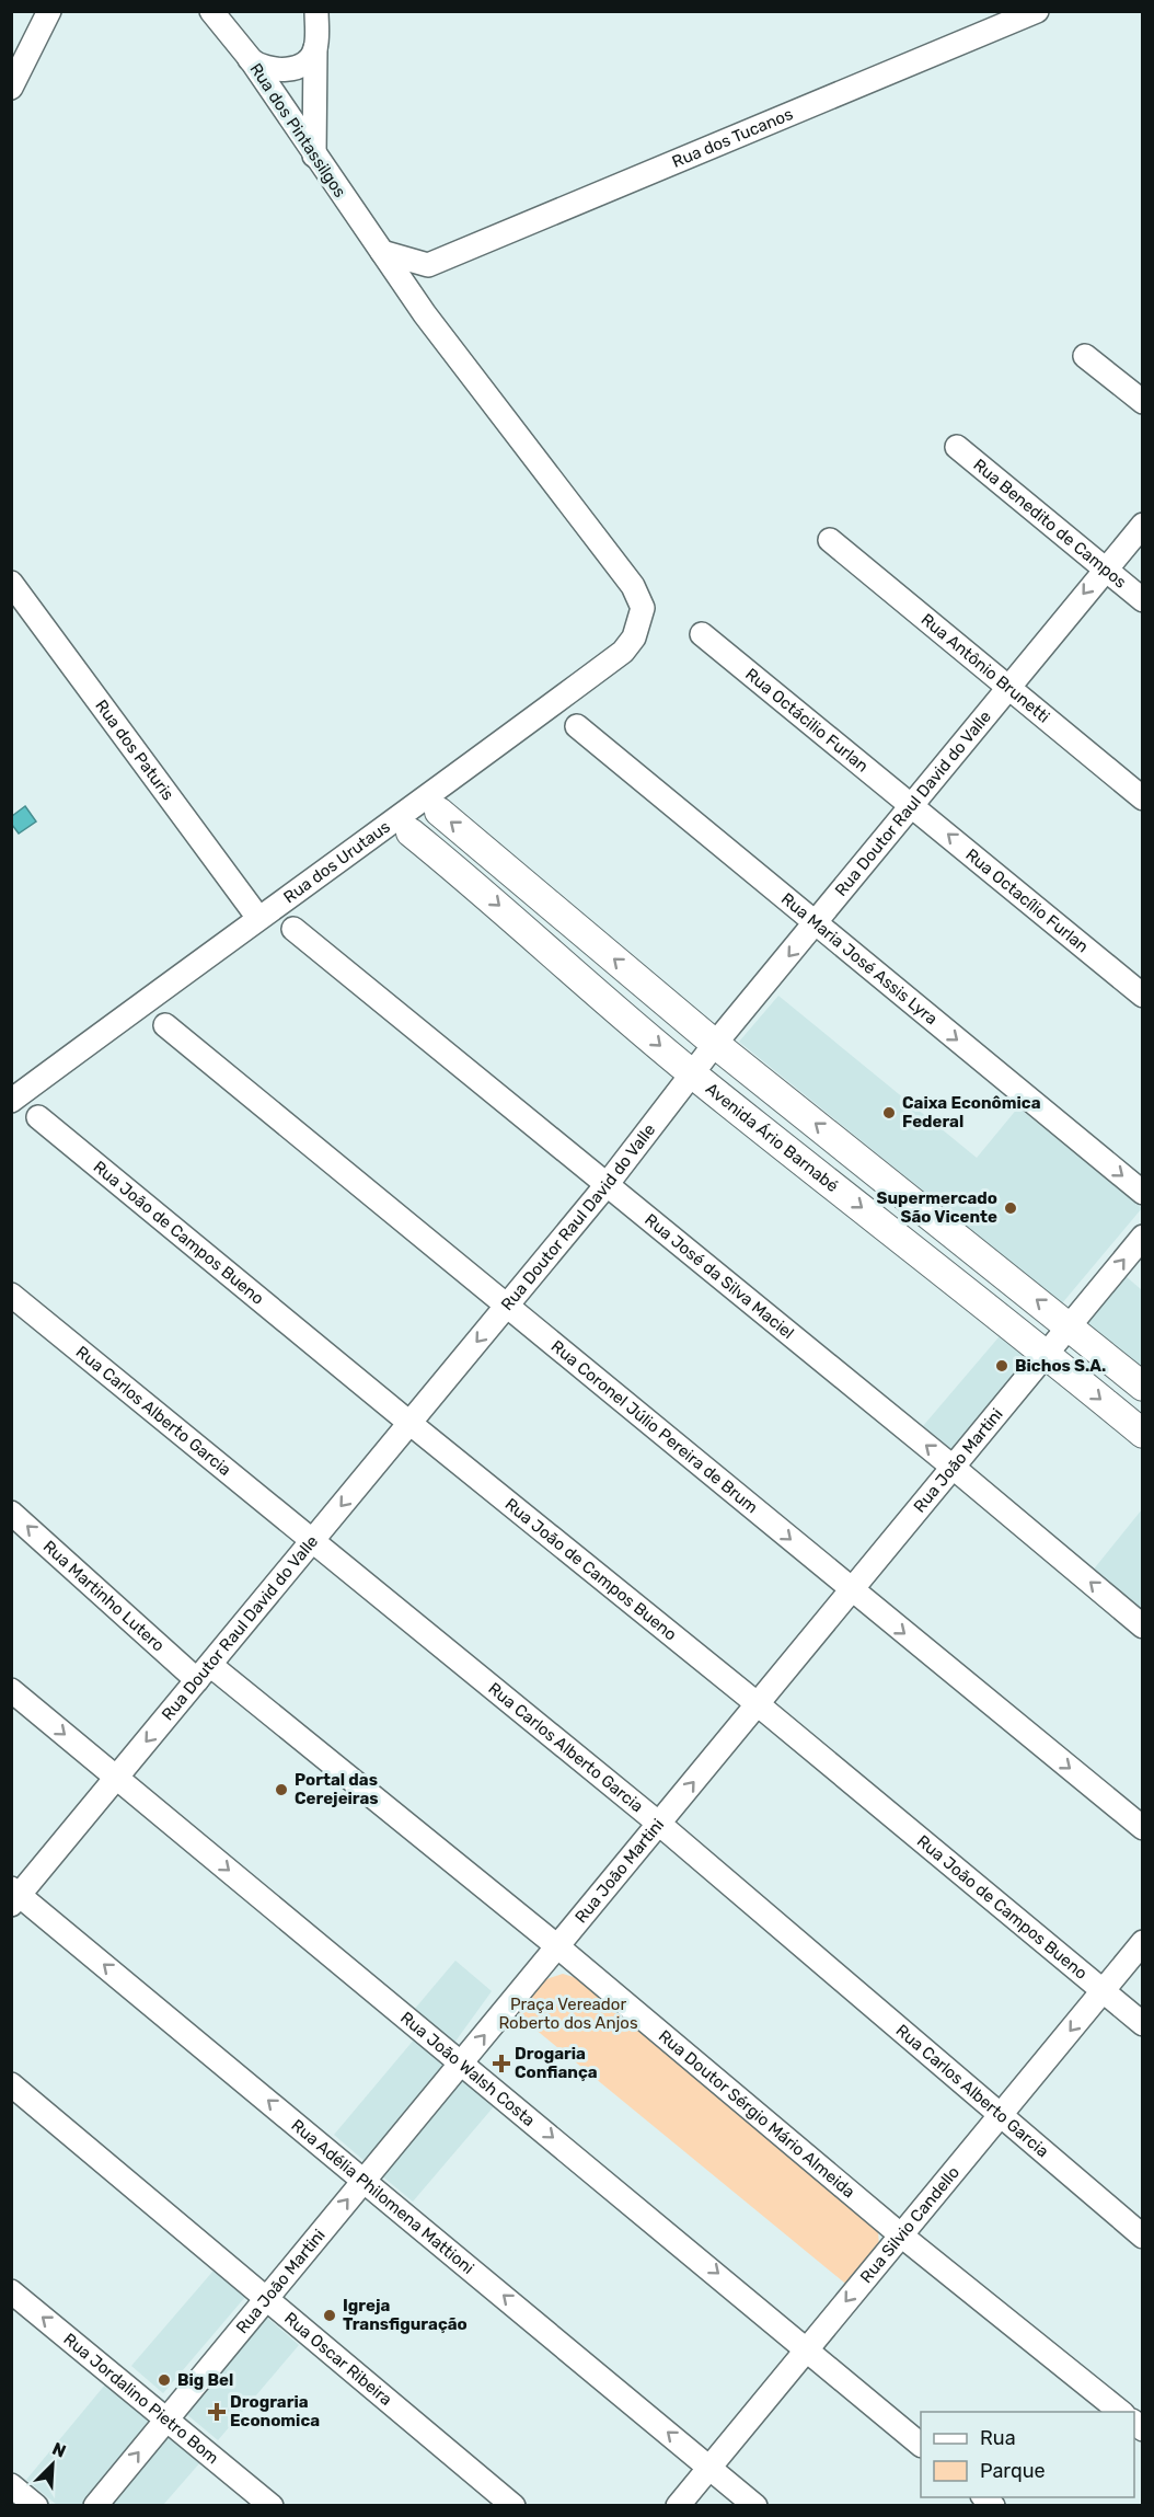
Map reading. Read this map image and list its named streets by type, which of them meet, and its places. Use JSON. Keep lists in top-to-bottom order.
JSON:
{
  "streets": {
    "main road": ["Avenida Ário Barnabé"],
    "street": [
      "Rua dos Pintassilgos",
      "Rua dos Tucanos",
      "Rua Benedito de Campos",
      "Rua Antônio Brunetti",
      "Rua Octácilio Furlan",
      "Rua dos Paturis",
      "Rua Doutor Raul David do Valle",
      "Rua dos Urutaus",
      "Rua Octacílio Furlan",
      "Rua Maria José Assis Lyra",
      "Rua João de Campos Bueno",
      "Rua José da Silva Maciel",
      "Rua Carlos Alberto Garcia",
      "Rua Coronel Júlio Pereira de Brum",
      "Rua João Martini",
      "Rua Martinho Lutero",
      "Rua João Walsh Costa",
      "Rua Doutor Sérgio Mário Almeida",
      "Rua Adélia Philomena Mattioni",
      "Rua Silvio Candello",
      "Rua Oscar Ribeira",
      "Rua Jordalino Pietro Bom"
    ]
  },
  "crossings": [
    ["Rua dos Pintassilgos", "Rua dos Urutaus"],
    ["Rua Benedito de Campos", "Rua Doutor Raul David do Valle"],
    ["Rua Antônio Brunetti", "Rua Doutor Raul David do Valle"],
    ["Rua Octácilio Furlan", "Rua Doutor Raul David do Valle"],
    ["Rua Octácilio Furlan", "Rua Octacílio Furlan"],
    ["Rua dos Paturis", "Rua dos Urutaus"],
    ["Rua Doutor Raul David do Valle", "Rua Octacílio Furlan"],
    ["Rua Doutor Raul David do Valle", "Rua Maria José Assis Lyra"],
    ["Rua Doutor Raul David do Valle", "Avenida Ário Barnabé"],
    ["Rua Doutor Raul David do Valle", "Rua João de Campos Bueno"],
    ["Rua Doutor Raul David do Valle", "Rua José da Silva Maciel"],
    ["Rua Doutor Raul David do Valle", "Rua Carlos Alberto Garcia"],
    ["Rua Doutor Raul David do Valle", "Rua Coronel Júlio Pereira de Brum"],
    ["Rua Doutor Raul David do Valle", "Rua Martinho Lutero"],
    ["Rua Doutor Raul David do Valle", "Rua João Walsh Costa"],
    ["Rua Doutor Raul David do Valle", "Rua Doutor Sérgio Mário Almeida"],
    ["Rua Doutor Raul David do Valle", "Rua Adélia Philomena Mattioni"],
    ["Avenida Ário Barnabé", "Rua João Martini"],
    ["Rua João de Campos Bueno", "Rua João Martini"],
    ["Rua João de Campos Bueno", "Rua Silvio Candello"],
    ["Rua José da Silva Maciel", "Rua João Martini"],
    ["Rua Carlos Alberto Garcia", "Rua João Martini"],
    ["Rua Carlos Alberto Garcia", "Rua Silvio Candello"],
    ["Rua Coronel Júlio Pereira de Brum", "Rua João Martini"],
    ["Rua João Martini", "Rua João Walsh Costa"],
    ["Rua João Martini", "Rua Doutor Sérgio Mário Almeida"],
    ["Rua João Martini", "Rua Adélia Philomena Mattioni"],
    ["Rua João Martini", "Rua Oscar Ribeira"],
    ["Rua João Martini", "Rua Jordalino Pietro Bom"],
    ["Rua Martinho Lutero", "Rua Doutor Sérgio Mário Almeida"],
    ["Rua João Walsh Costa", "Rua Silvio Candello"],
    ["Rua Doutor Sérgio Mário Almeida", "Rua Silvio Candello"],
    ["Rua Adélia Philomena Mattioni", "Rua Silvio Candello"]
  ],
  "one_way": [
    "Rua Doutor Raul David do Valle",
    "Rua Octacílio Furlan",
    "Rua Maria José Assis Lyra",
    "Rua José da Silva Maciel",
    "Rua Coronel Júlio Pereira de Brum",
    "Rua João Martini",
    "Rua Martinho Lutero",
    "Rua João Walsh Costa",
    "Rua Adélia Philomena Mattioni",
    "Rua Silvio Candello",
    "Rua Jordalino Pietro Bom"
  ],
  "parks": ["Praça Vereador Roberto dos Anjos"],
  "places": {
    "other": [
      "Caixa Econômica Federal",
      "Supermercado São Vicente",
      "Bichos S.A.",
      "Portal das Cerejeiras",
      "Igreja Transfiguração",
      "Big Bel"
    ],
    "health": ["Drogaria Confiança", "Drograria Economica"]
  },
  "legend": ["Rua", "Parque"],
  "north": "top right"
}
